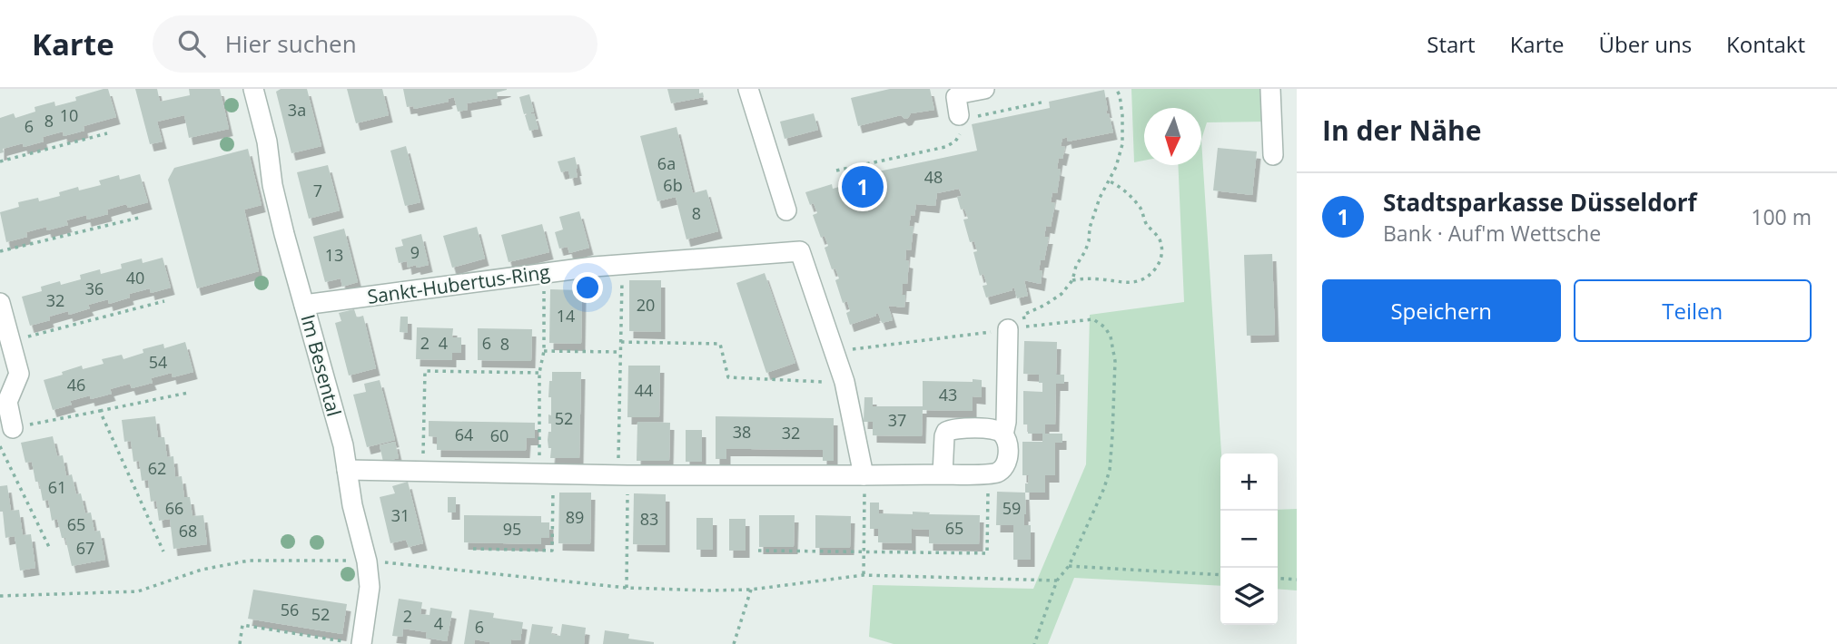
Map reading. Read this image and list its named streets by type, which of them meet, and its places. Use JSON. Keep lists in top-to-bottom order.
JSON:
{
  "streets": {
    "street": ["Sankt-Hubertus-Ring", "Im Besental"]
  },
  "crossings": [
    ["Sankt-Hubertus-Ring", "Im Besental"]
  ],
  "house_numbers": [
    "3a",
    "10",
    "8",
    "6",
    "6a",
    "48",
    "6b",
    "7",
    "8",
    "9",
    "13",
    "40",
    "36",
    "32",
    "20",
    "14",
    "2",
    "4",
    "6",
    "8",
    "54",
    "46",
    "44",
    "43",
    "52",
    "37",
    "38",
    "32",
    "64",
    "60",
    "62",
    "61",
    "66",
    "59",
    "31",
    "89",
    "83",
    "65",
    "65",
    "95",
    "68",
    "67",
    "56",
    "52",
    "2",
    "4",
    "6"
  ],
  "north": "bottom",
  "page": {
    "header": "Karte",
    "search": "Hier suchen",
    "nav": [
      "Start",
      "Karte",
      "Über uns",
      "Kontakt"
    ],
    "heading": "In der Nähe",
    "pins": "1",
    "list": [
      {
        "mark": "1",
        "name": "Stadtsparkasse Düsseldorf",
        "note": "Bank · Auf'm Wettsche",
        "value": "100 m"
      }
    ],
    "buttons": ["Speichern", "Teilen"],
    "map_buttons": ["+", "−"]
  }
}
